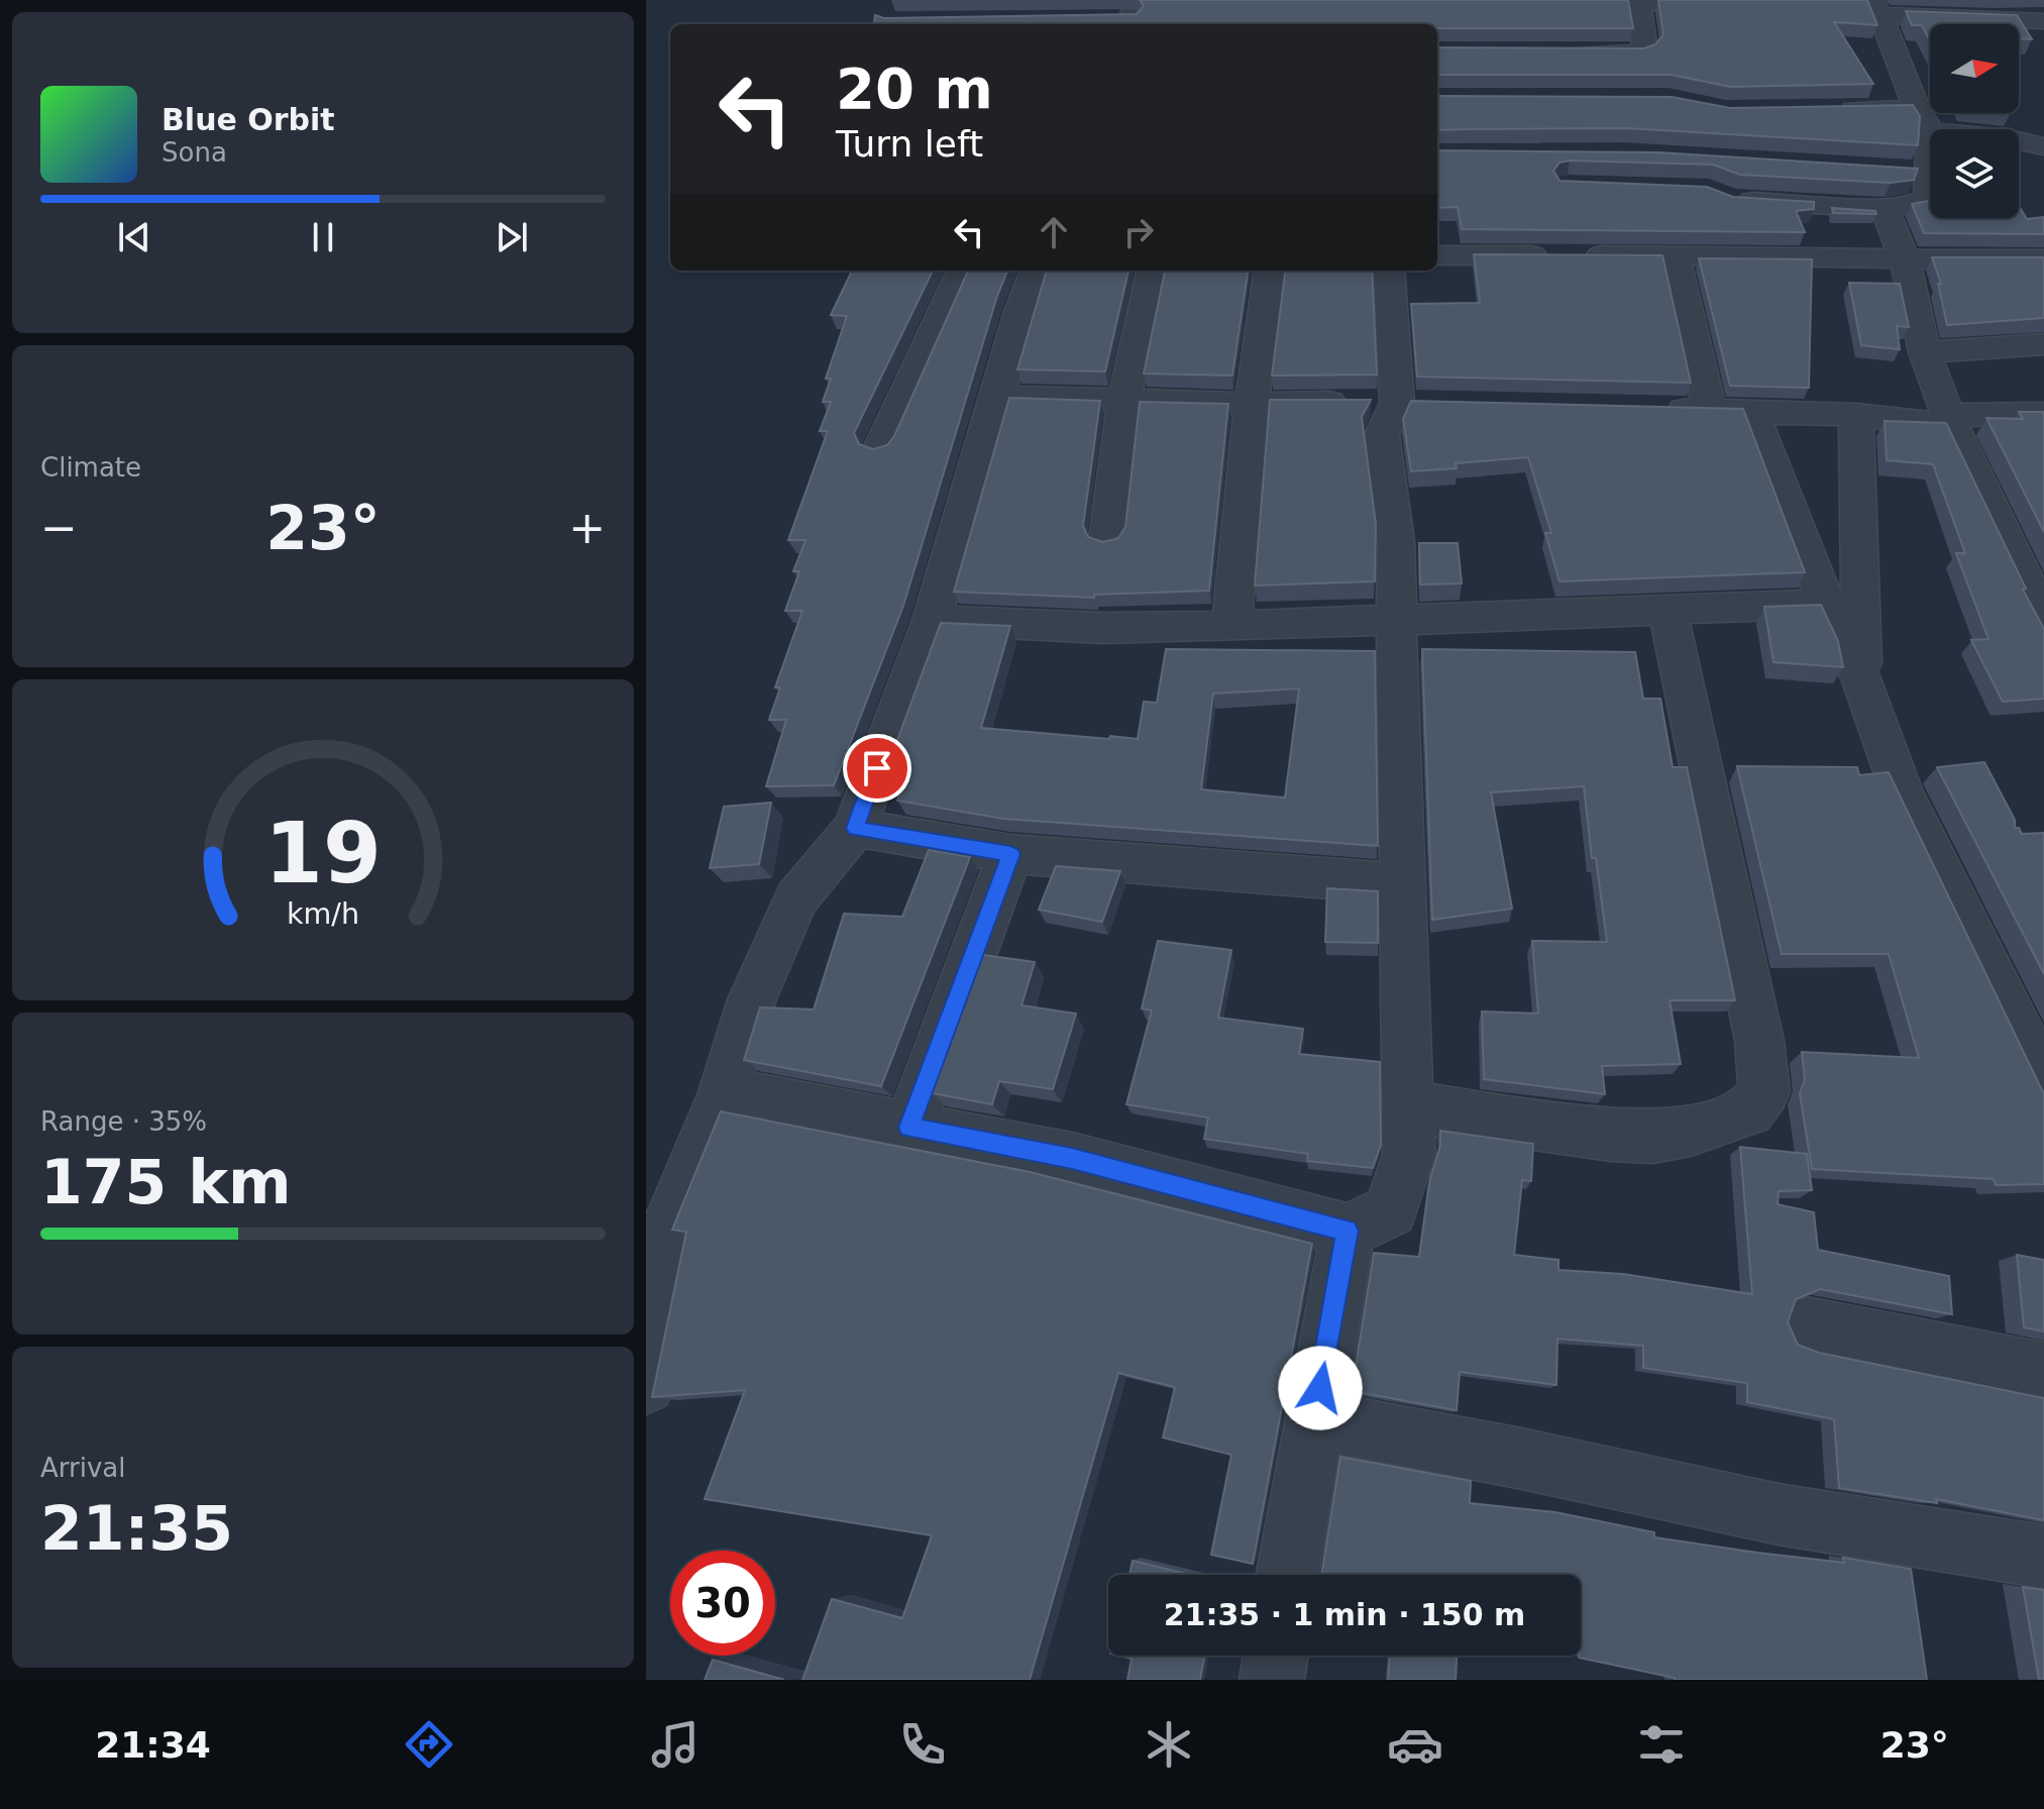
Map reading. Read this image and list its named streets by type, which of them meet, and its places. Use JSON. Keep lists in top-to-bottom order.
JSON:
{
  "north": "right",
  "page": {
    "turn": ["20 m", "Turn left"],
    "song": ["Blue Orbit", "Sona"],
    "tile": [
      "Climate",
      ["Range · 35%", "175 km"],
      ["Arrival", "21:35"]
    ],
    "heat": ["−", "23°", "+"],
    "limit": "30",
    "trip": "21:35 · 1 min · 150 m",
    "tabs": ["21:34", "23°"],
    "gauge": ["19", "km/h"]
  }
}
